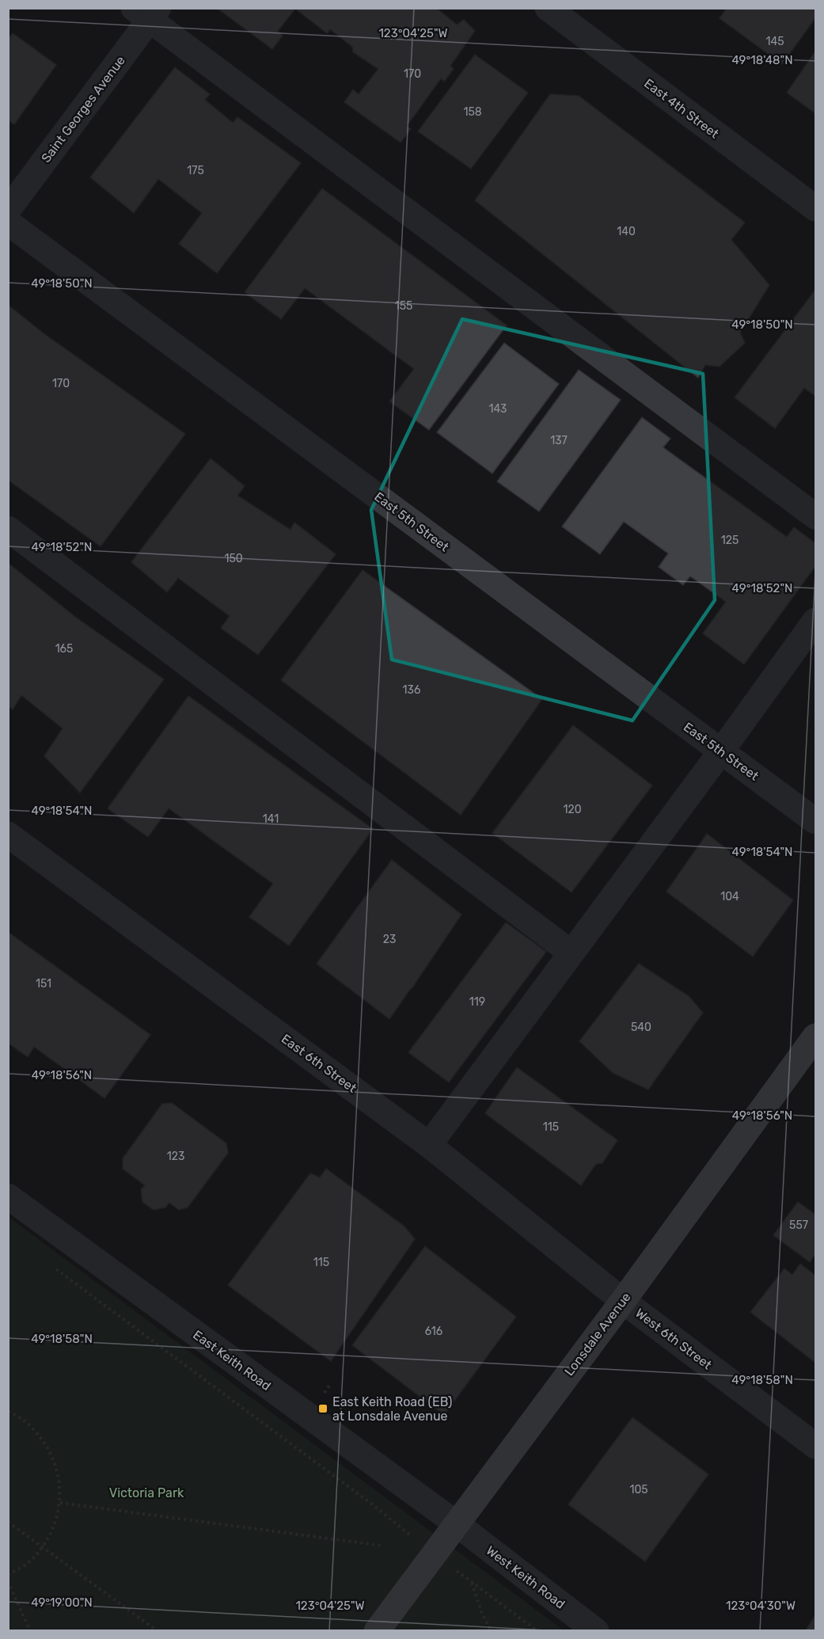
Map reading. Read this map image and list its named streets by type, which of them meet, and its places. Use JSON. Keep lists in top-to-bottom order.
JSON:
{
  "streets": {
    "main road": ["Lonsdale Avenue"],
    "street": [
      "East 4th Street",
      "Saint Georges Avenue",
      "East 5th Street",
      "East 6th Street",
      "West 6th Street",
      "East Keith Road",
      "West Keith Road"
    ]
  },
  "crossings": [
    ["East 6th Street", "Lonsdale Avenue"],
    ["East 6th Street", "West 6th Street"],
    ["Lonsdale Avenue", "West 6th Street"],
    ["Lonsdale Avenue", "East Keith Road"],
    ["Lonsdale Avenue", "West Keith Road"],
    ["East Keith Road", "West Keith Road"]
  ],
  "parks": ["Victoria Park"],
  "places": {
    "transit": ["East Keith Road (EB) at Lonsdale Avenue"]
  },
  "house_numbers": [
    "145",
    "170",
    "158",
    "175",
    "140",
    "155",
    "170",
    "143",
    "137",
    "125",
    "150",
    "165",
    "136",
    "120",
    "141",
    "104",
    "23",
    "151",
    "119",
    "540",
    "115",
    "123",
    "557",
    "115",
    "616",
    "105"
  ],
  "coordinates": [
    "123°04'25\"W",
    "49°18'48\"N",
    "49°18'50\"N",
    "49°18'52\"N",
    "49°18'54\"N",
    "49°18'56\"N",
    "49°18'58\"N",
    "49°19'00\"N",
    "123°04'30\"W"
  ]
}
